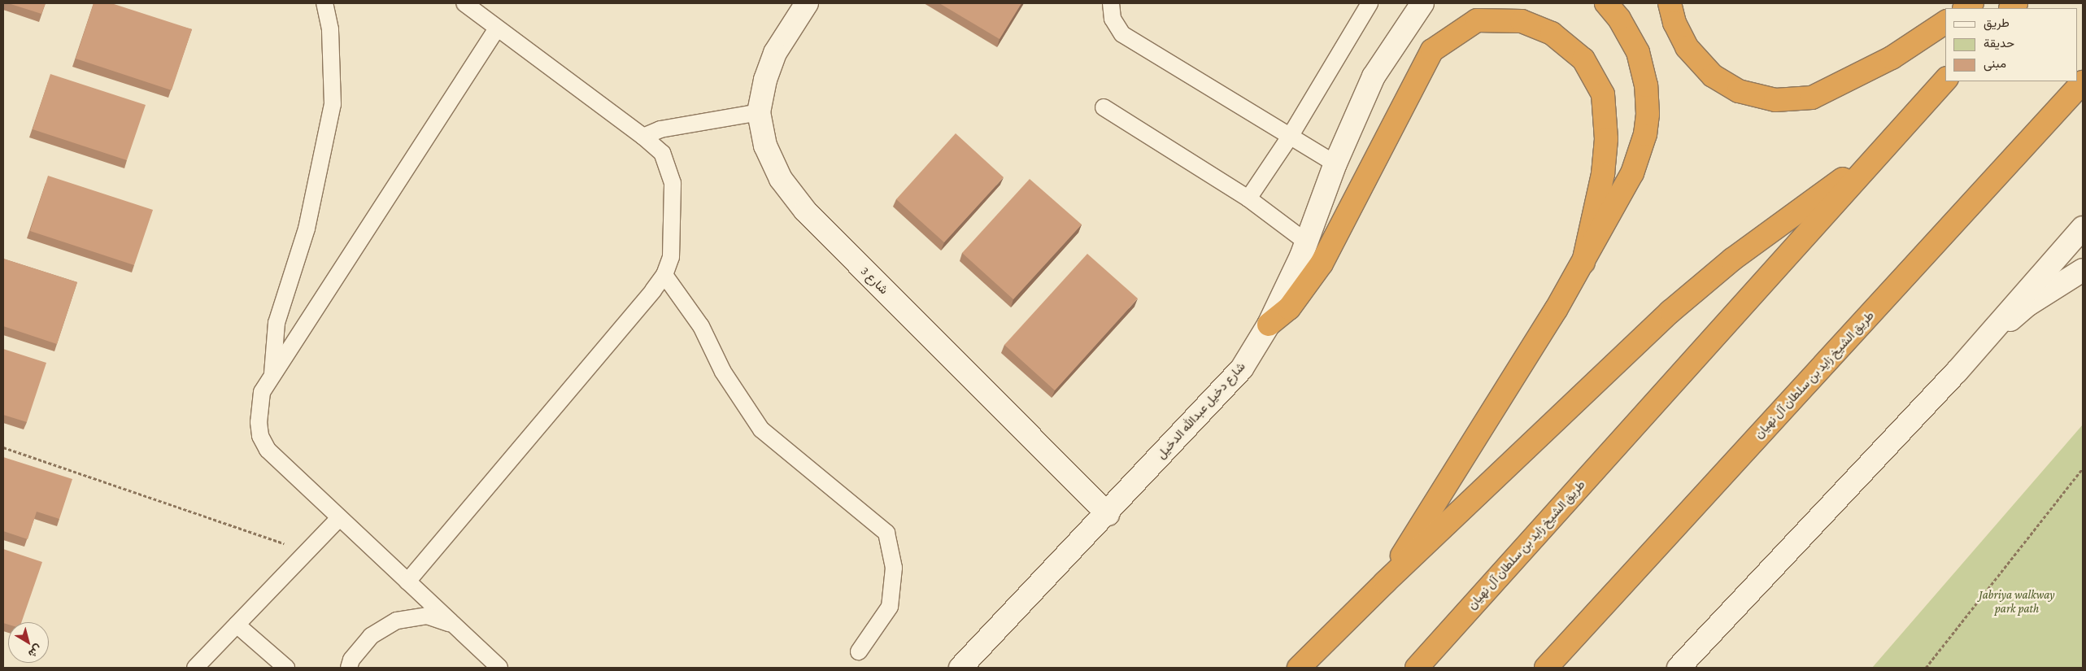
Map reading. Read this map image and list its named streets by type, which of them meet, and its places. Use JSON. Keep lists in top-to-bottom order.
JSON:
{
  "streets": {
    "highway": ["طريق الشيخ زايد بن سلطان آل نهيان"],
    "street": ["شارع 3", "شارع دخيل عبدالله الدخيل"]
  },
  "crossings": [
    ["شارع 3", "شارع دخيل عبدالله الدخيل"]
  ],
  "parks": ["Jabriya walkway park path"],
  "legend": ["طريق", "حديقة", "مبنى"],
  "north": "bottom right"
}
